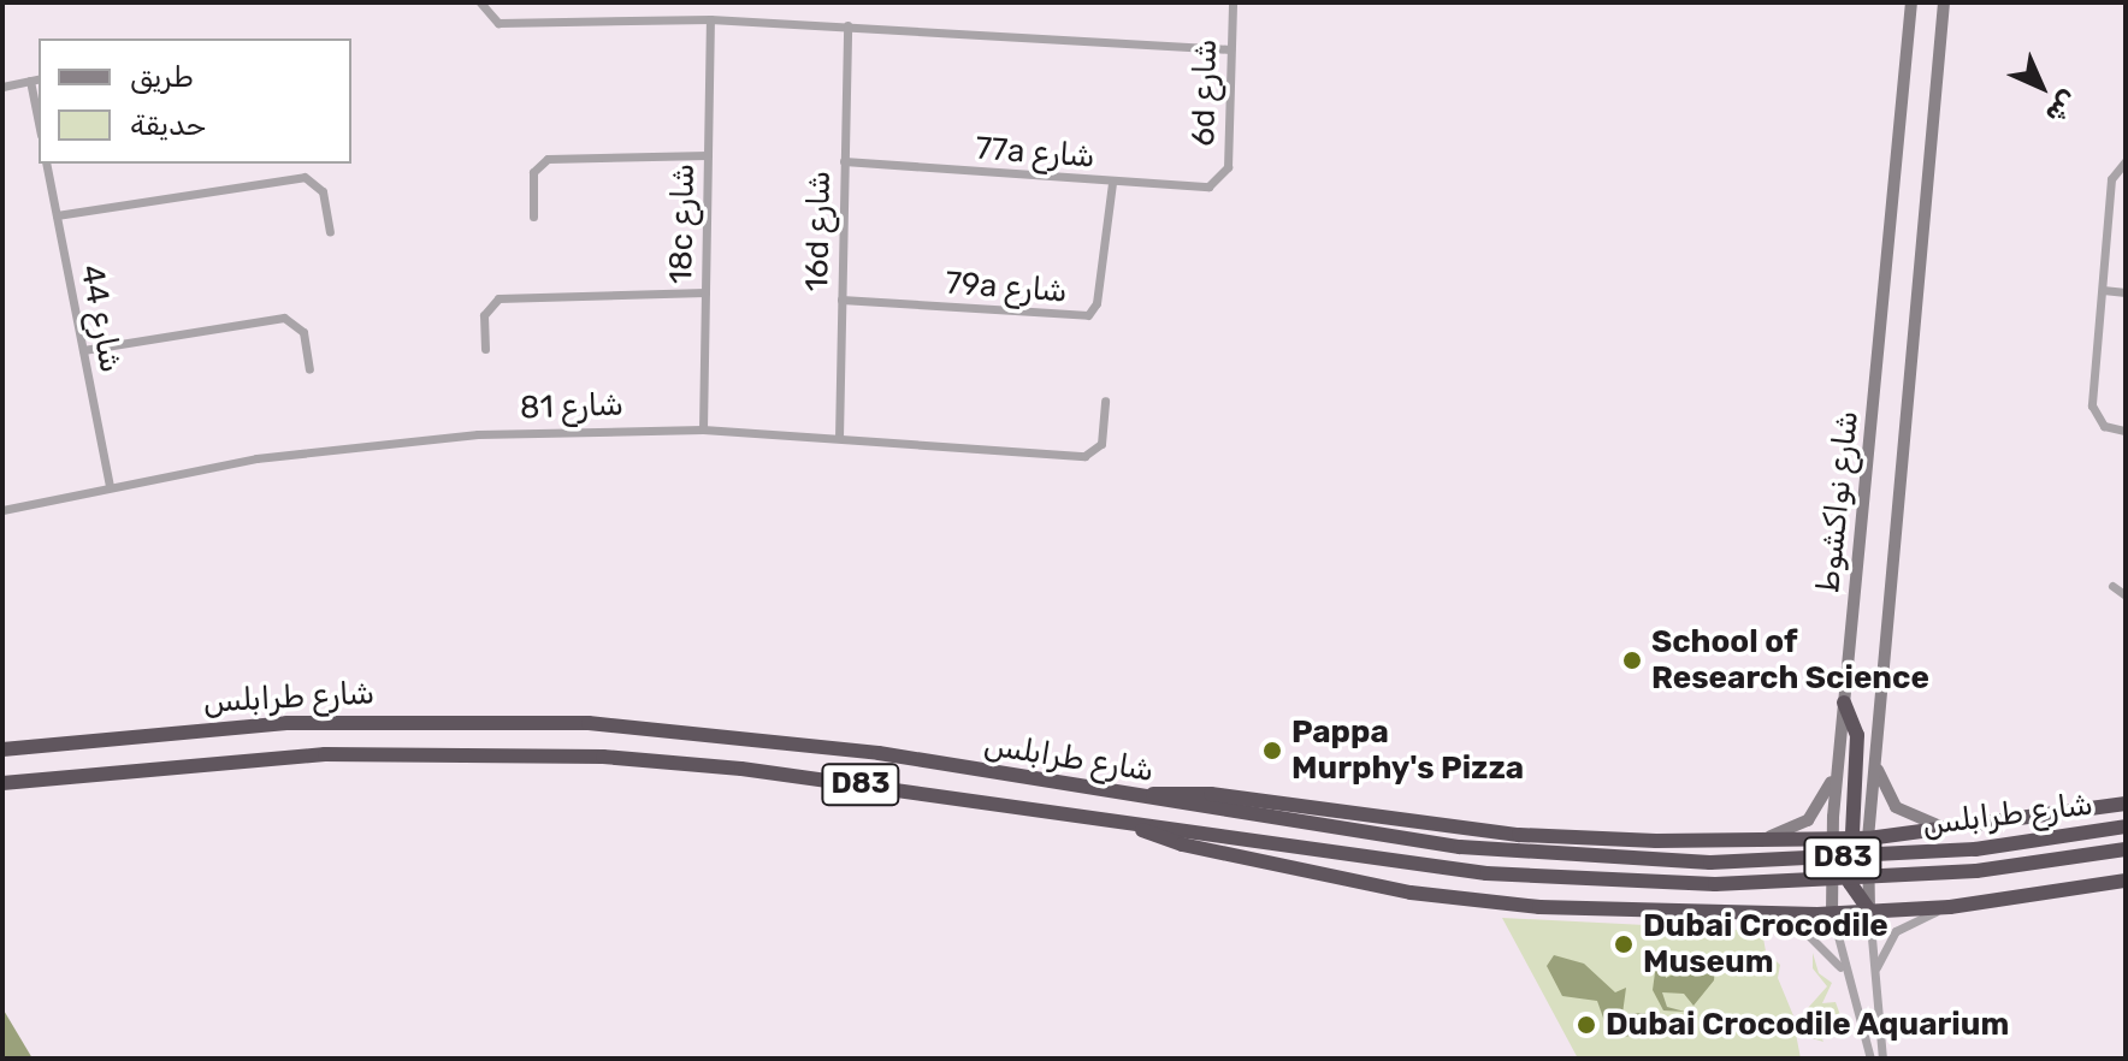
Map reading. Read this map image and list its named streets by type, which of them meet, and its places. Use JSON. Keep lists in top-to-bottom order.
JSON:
{
  "streets": {
    "highway": ["شارع طرابلس", "D83"],
    "street": [
      "6d شارع",
      "77a شارع",
      "18c شارع",
      "16d شارع",
      "79a شارع",
      "شارع 44",
      "شارع 81",
      "شارع نواكشوط"
    ]
  },
  "crossings": [
    ["6d شارع", "77a شارع"],
    ["77a شارع", "16d شارع"],
    ["77a شارع", "79a شارع"],
    ["18c شارع", "شارع 81"],
    ["16d شارع", "79a شارع"],
    ["16d شارع", "شارع 81"],
    ["شارع 44", "شارع 81"]
  ],
  "places": [
    "School of Research Science",
    "Pappa Murphy's Pizza",
    "Dubai Crocodile Museum",
    "Dubai Crocodile Aquarium"
  ],
  "legend": ["طريق", "حديقة"],
  "north": "bottom right"
}
